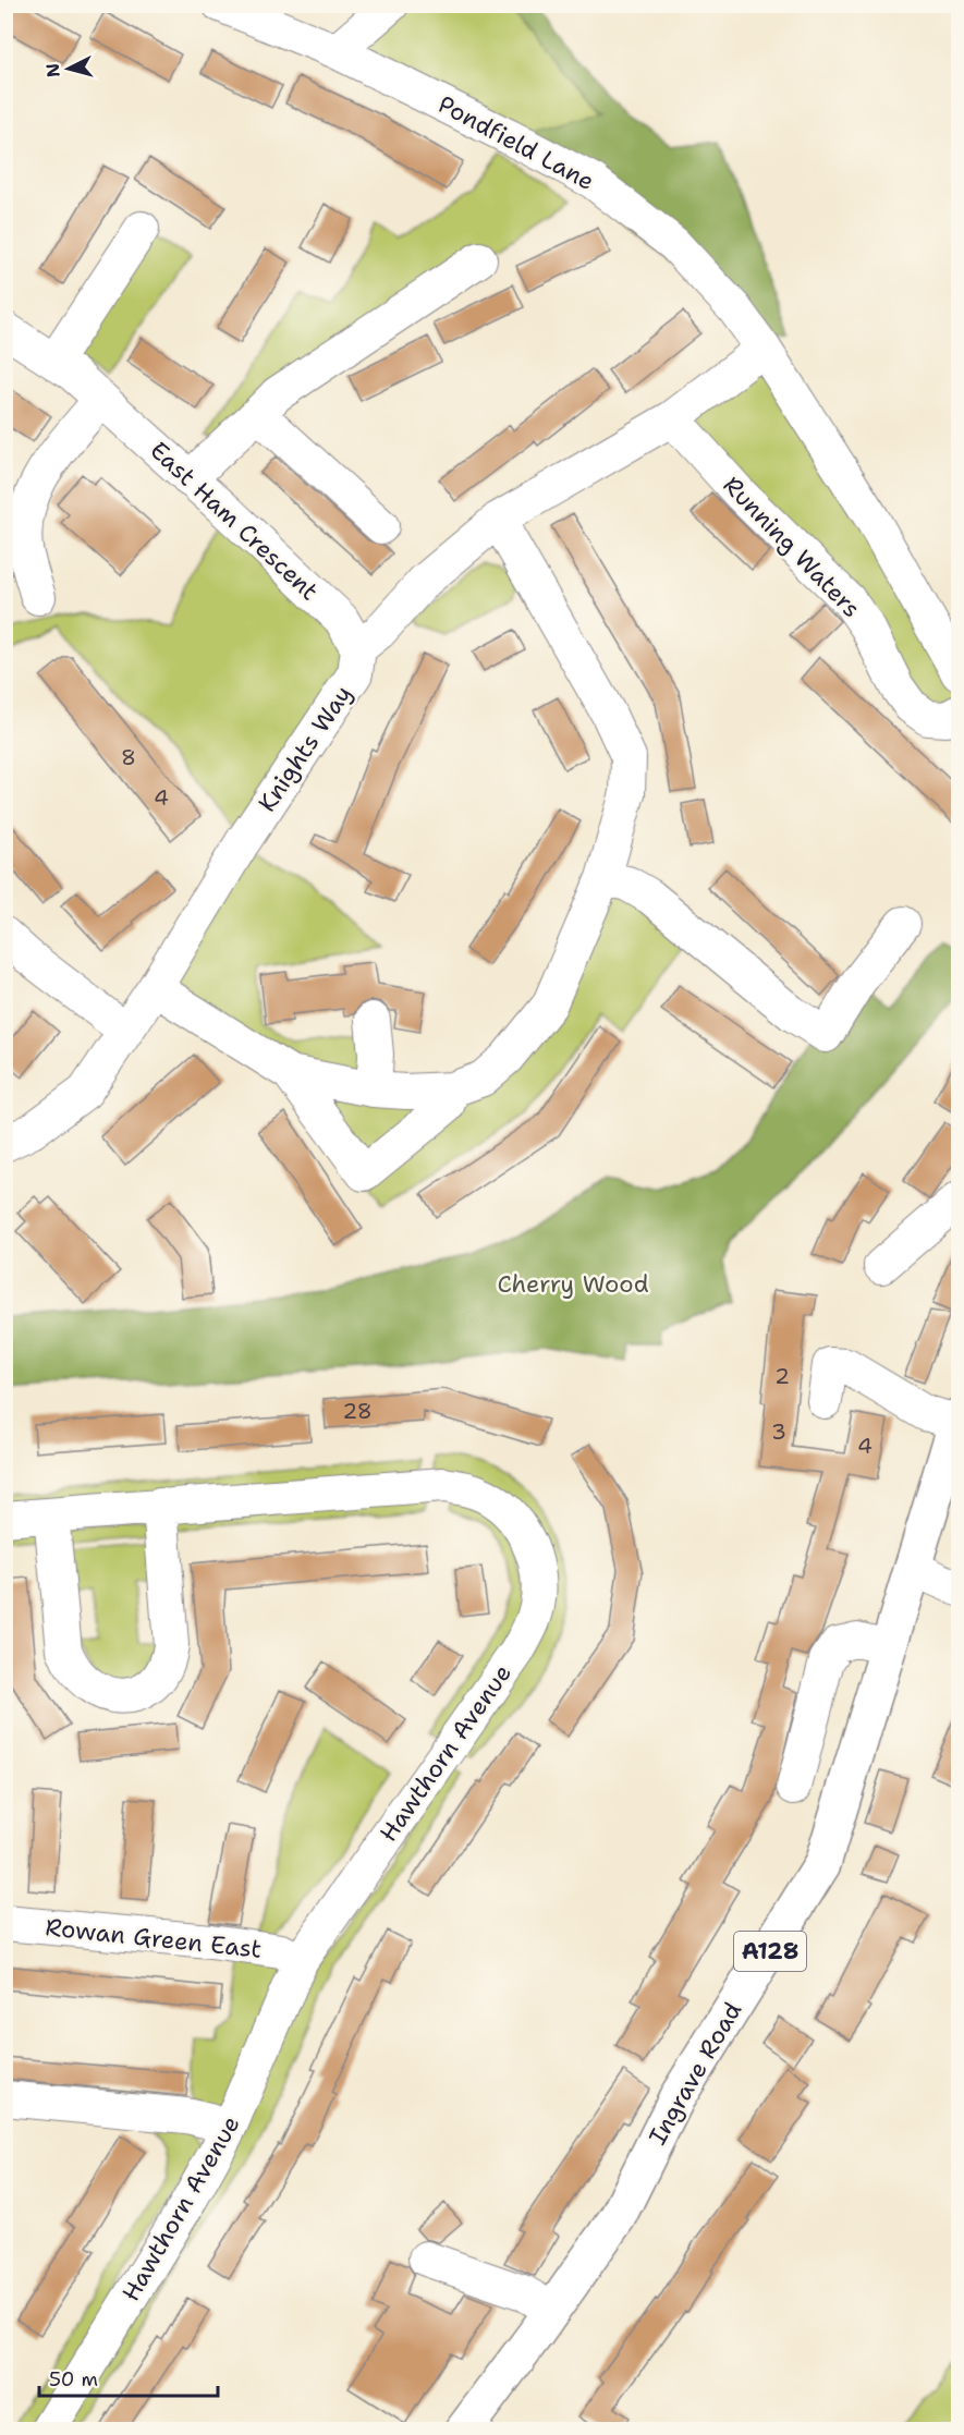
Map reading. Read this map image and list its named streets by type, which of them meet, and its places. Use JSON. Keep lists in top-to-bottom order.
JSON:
{
  "streets": {
    "main road": ["A128", "Ingrave Road"],
    "street": [
      "Pondfield Lane",
      "East Ham Crescent",
      "Running Waters",
      "Knights Way",
      "Hawthorn Avenue",
      "Rowan Green East"
    ]
  },
  "crossings": [
    ["East Ham Crescent", "Knights Way"],
    ["Hawthorn Avenue", "Rowan Green East"]
  ],
  "parks": ["Cherry Wood"],
  "house_numbers": [
    "8",
    "4",
    "2",
    "28",
    "3",
    "4"
  ],
  "scale_bar": "50 m",
  "north": "left"
}
